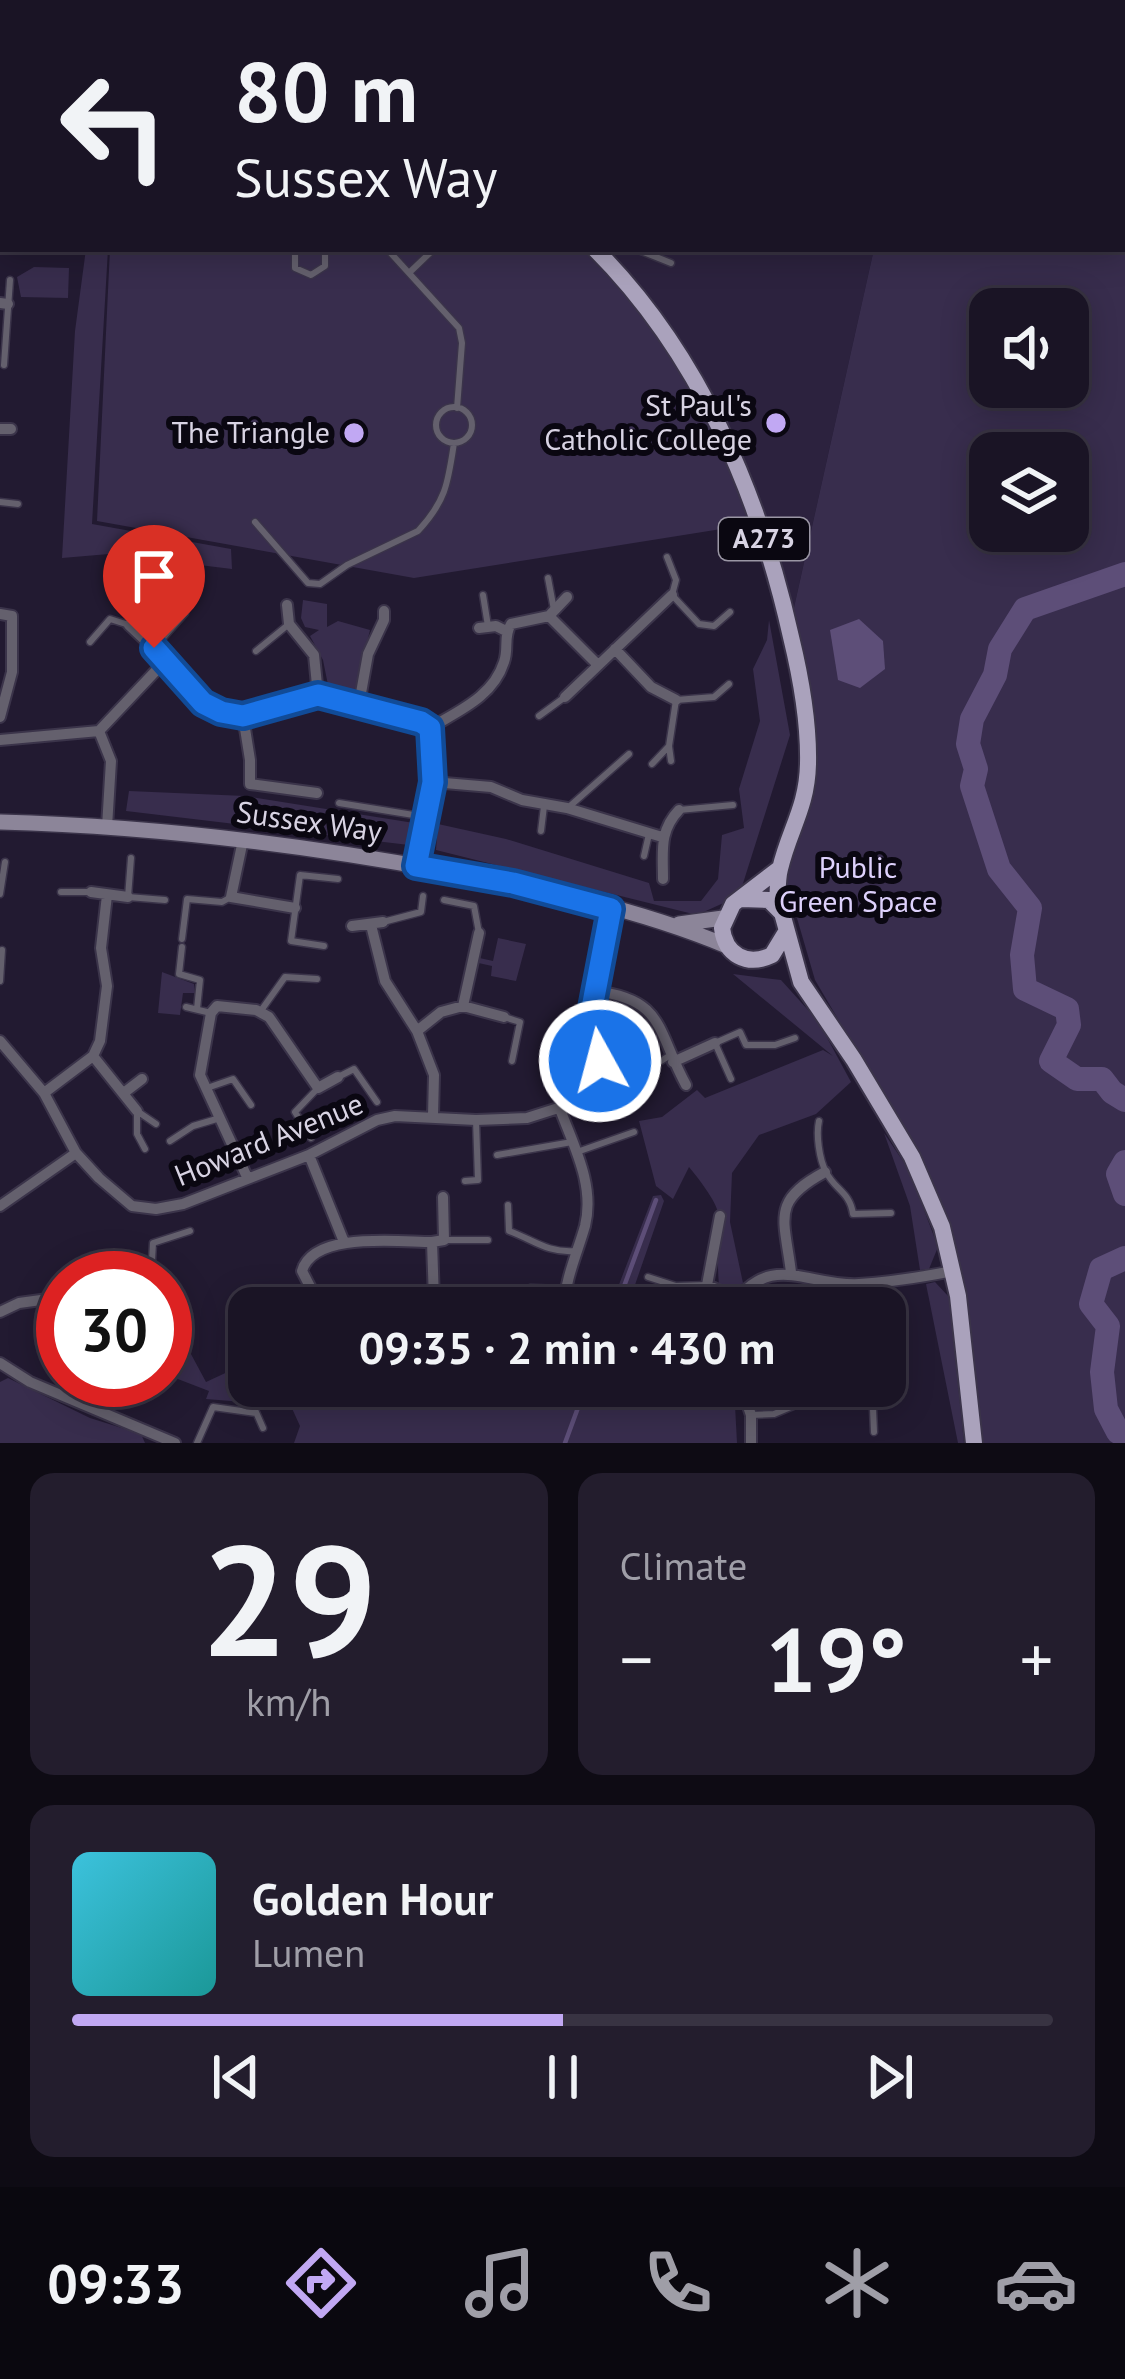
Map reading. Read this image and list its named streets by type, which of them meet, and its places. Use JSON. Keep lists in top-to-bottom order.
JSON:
{
  "streets": {
    "main road": ["A273"],
    "street": ["Sussex Way", "Howard Avenue"]
  },
  "crossings": [
    ["A273", "Sussex Way"]
  ],
  "parks": ["Public Green Space"],
  "places": ["St Paul's Catholic College", "The Triangle"],
  "page": {
    "turn": ["80 m", "Sussex Way"],
    "limit": "30",
    "trip": "09:35 · 2 min · 430 m",
    "tile": [
      ["29", "km/h"],
      "Climate"
    ],
    "heat": ["−", "19°", "+"],
    "song": ["Golden Hour", "Lumen"],
    "tabs": "09:33"
  }
}
